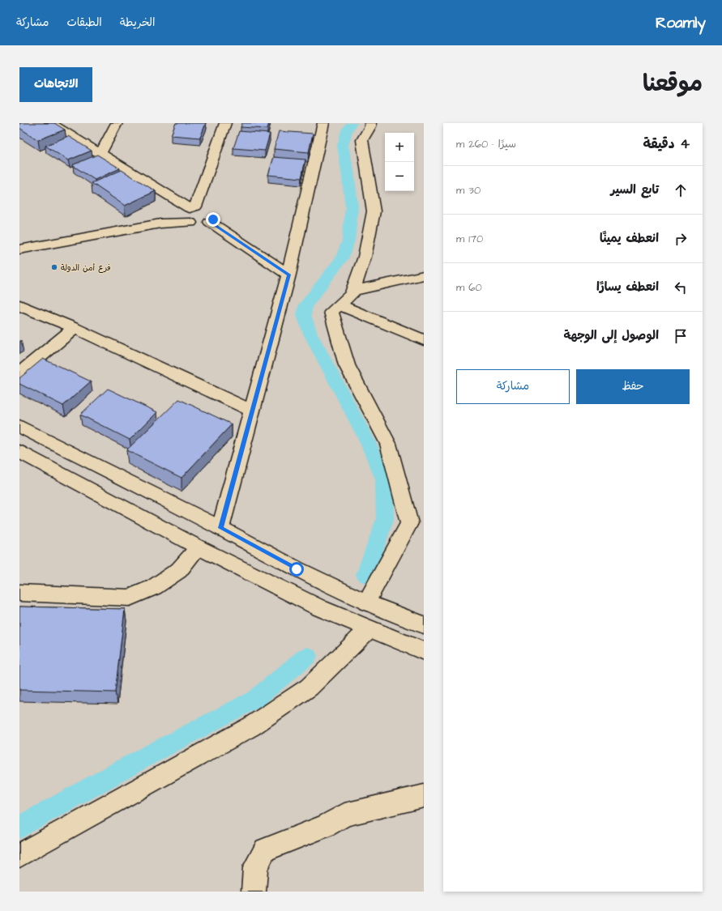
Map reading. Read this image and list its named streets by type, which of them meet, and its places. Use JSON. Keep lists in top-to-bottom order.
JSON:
{
  "places": ["فرع أمن الدولة"],
  "page": {
    "header": "Roamly",
    "nav": ["الخريطة", "الطبقات", "مشاركة"],
    "title": "موقعنا",
    "buttons": [
      "الاتجاهات",
      ["حفظ", "مشاركة"]
    ],
    "heading": ["4 دقيقة", "سيرًا · 260 m"],
    "map_buttons": ["+", "−"],
    "list": [
      ["تابع السير", "30 m"],
      ["انعطف يمينًا", "170 m"],
      ["انعطف يسارًا", "60 m"],
      "الوصول إلى الوجهة"
    ]
  }
}
